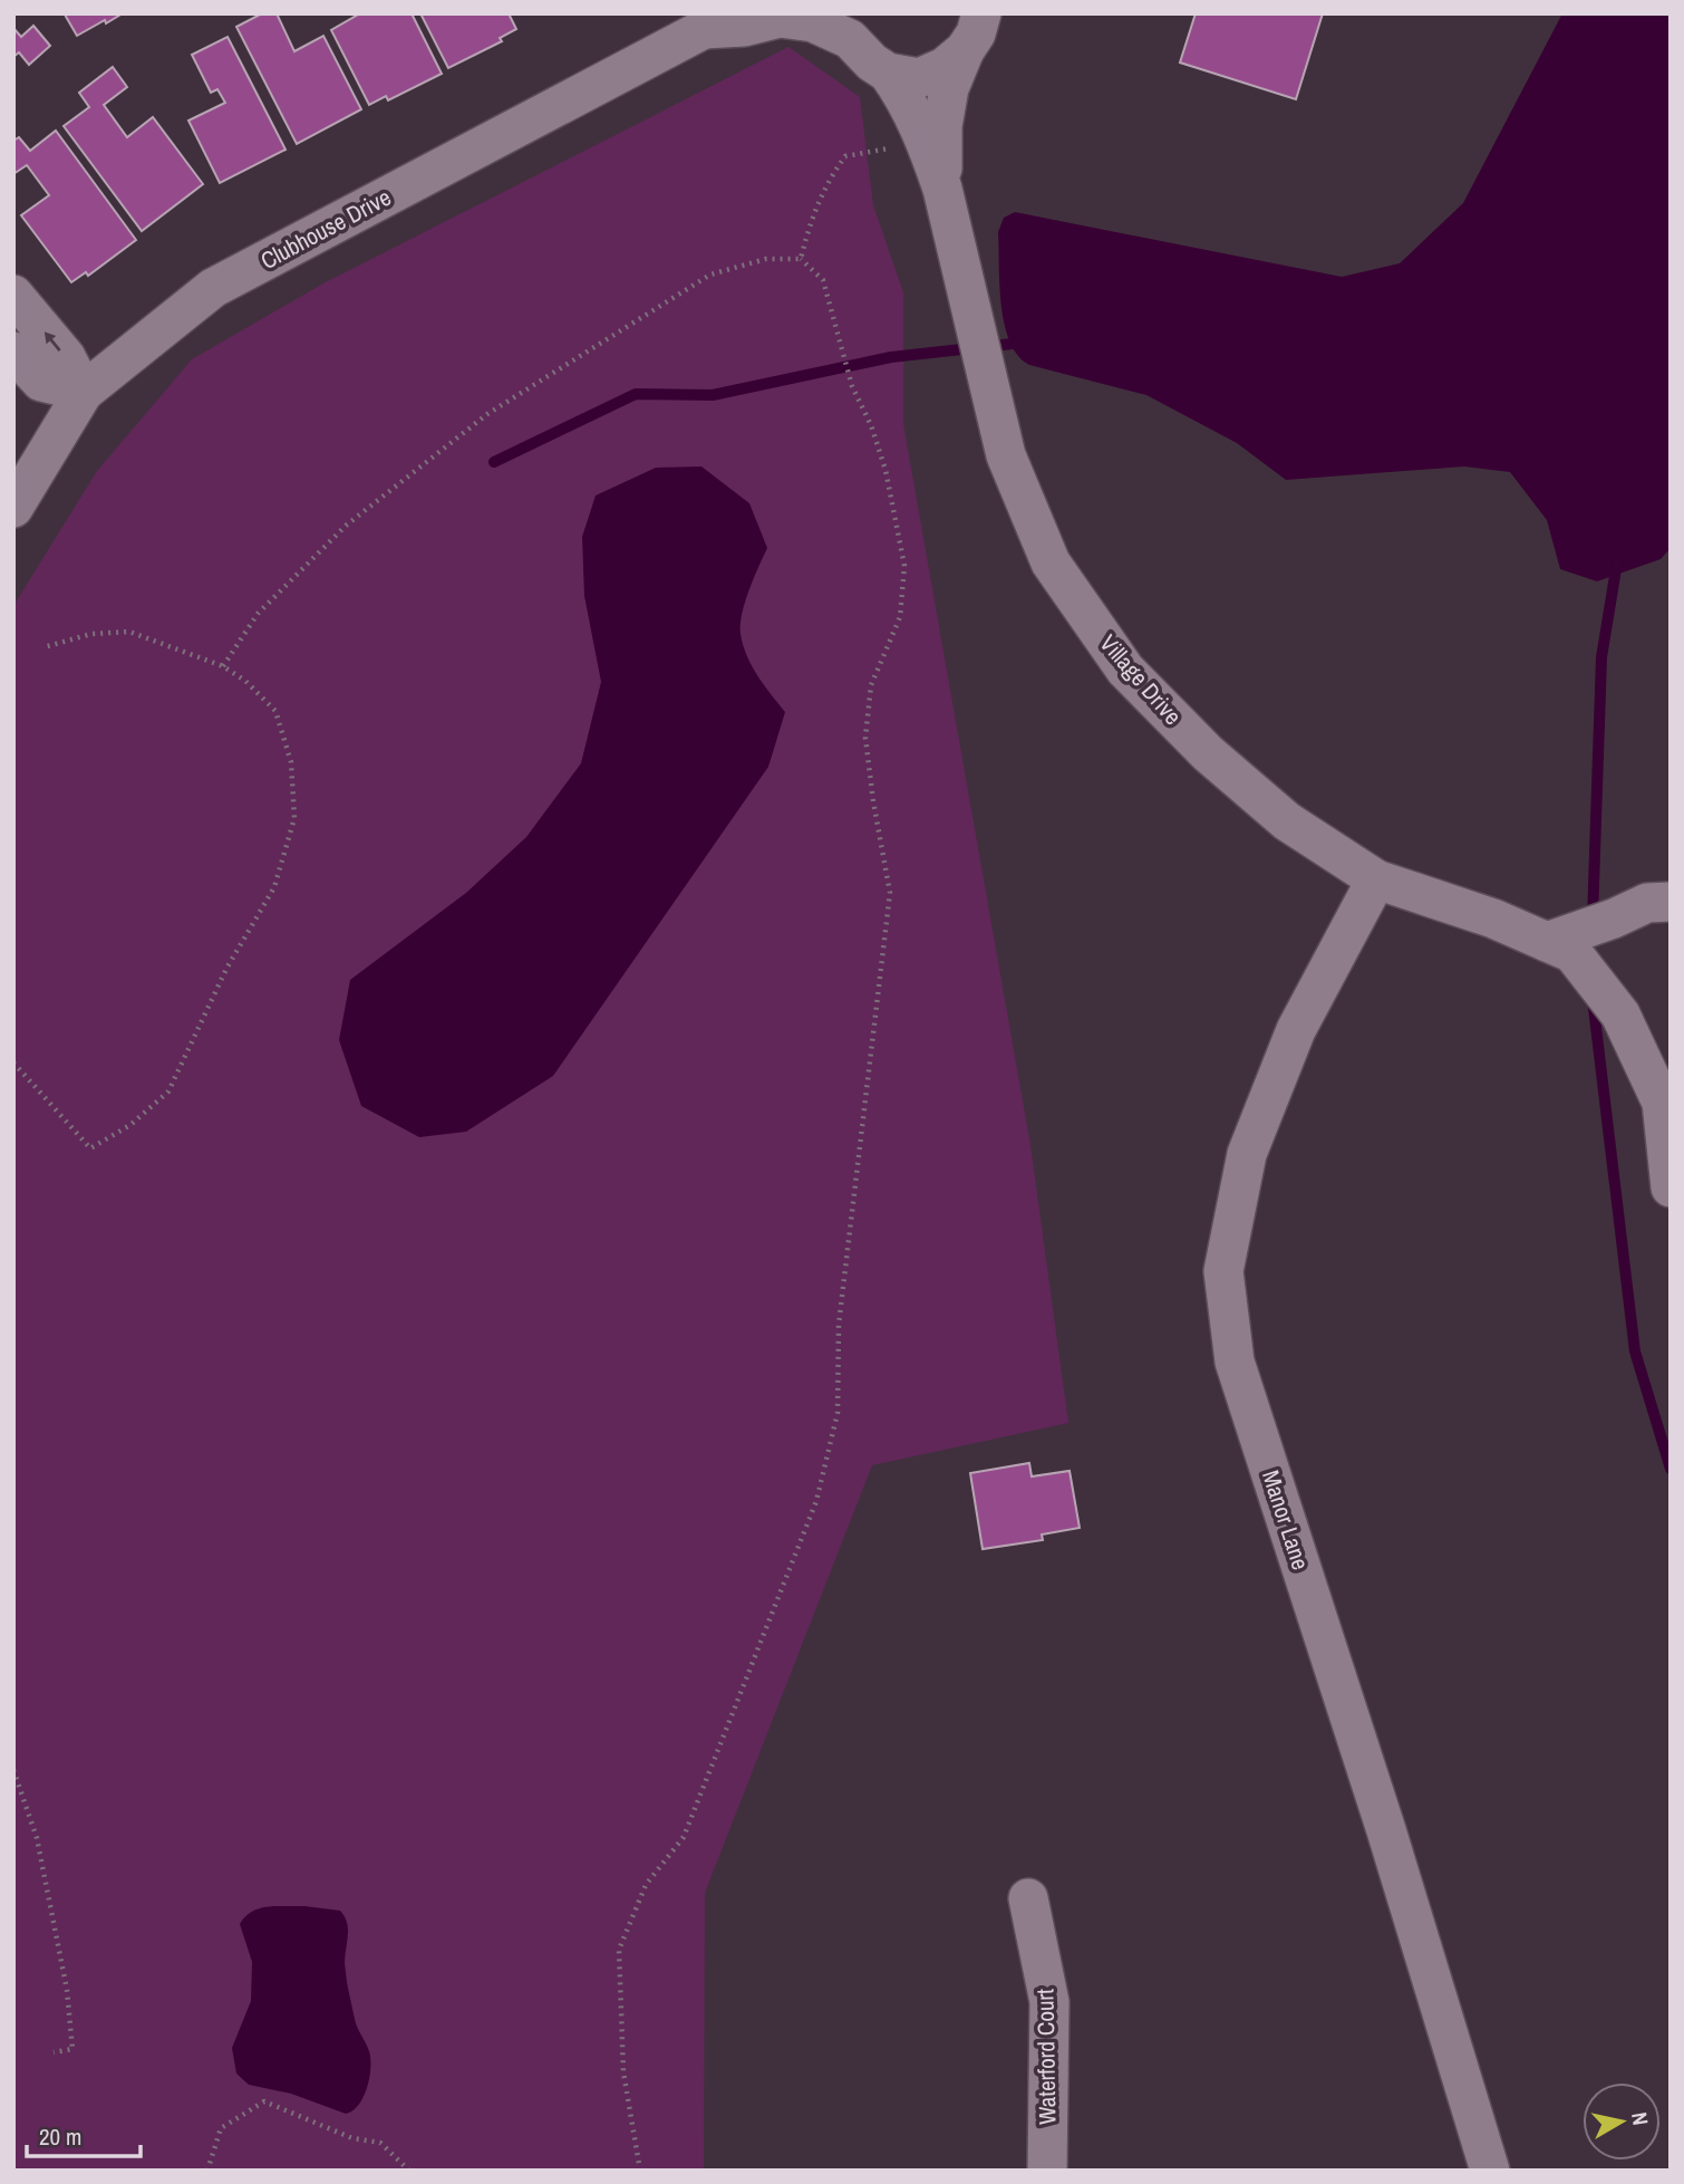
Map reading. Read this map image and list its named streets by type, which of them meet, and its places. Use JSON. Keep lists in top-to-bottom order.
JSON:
{
  "streets": {
    "street": [
      "Clubhouse Drive",
      "Village Drive",
      "Manor Lane",
      "Waterford Court"
    ]
  },
  "crossings": [
    ["Clubhouse Drive", "Village Drive"],
    ["Village Drive", "Manor Lane"]
  ],
  "scale_bar": "20 m",
  "north": "right"
}
